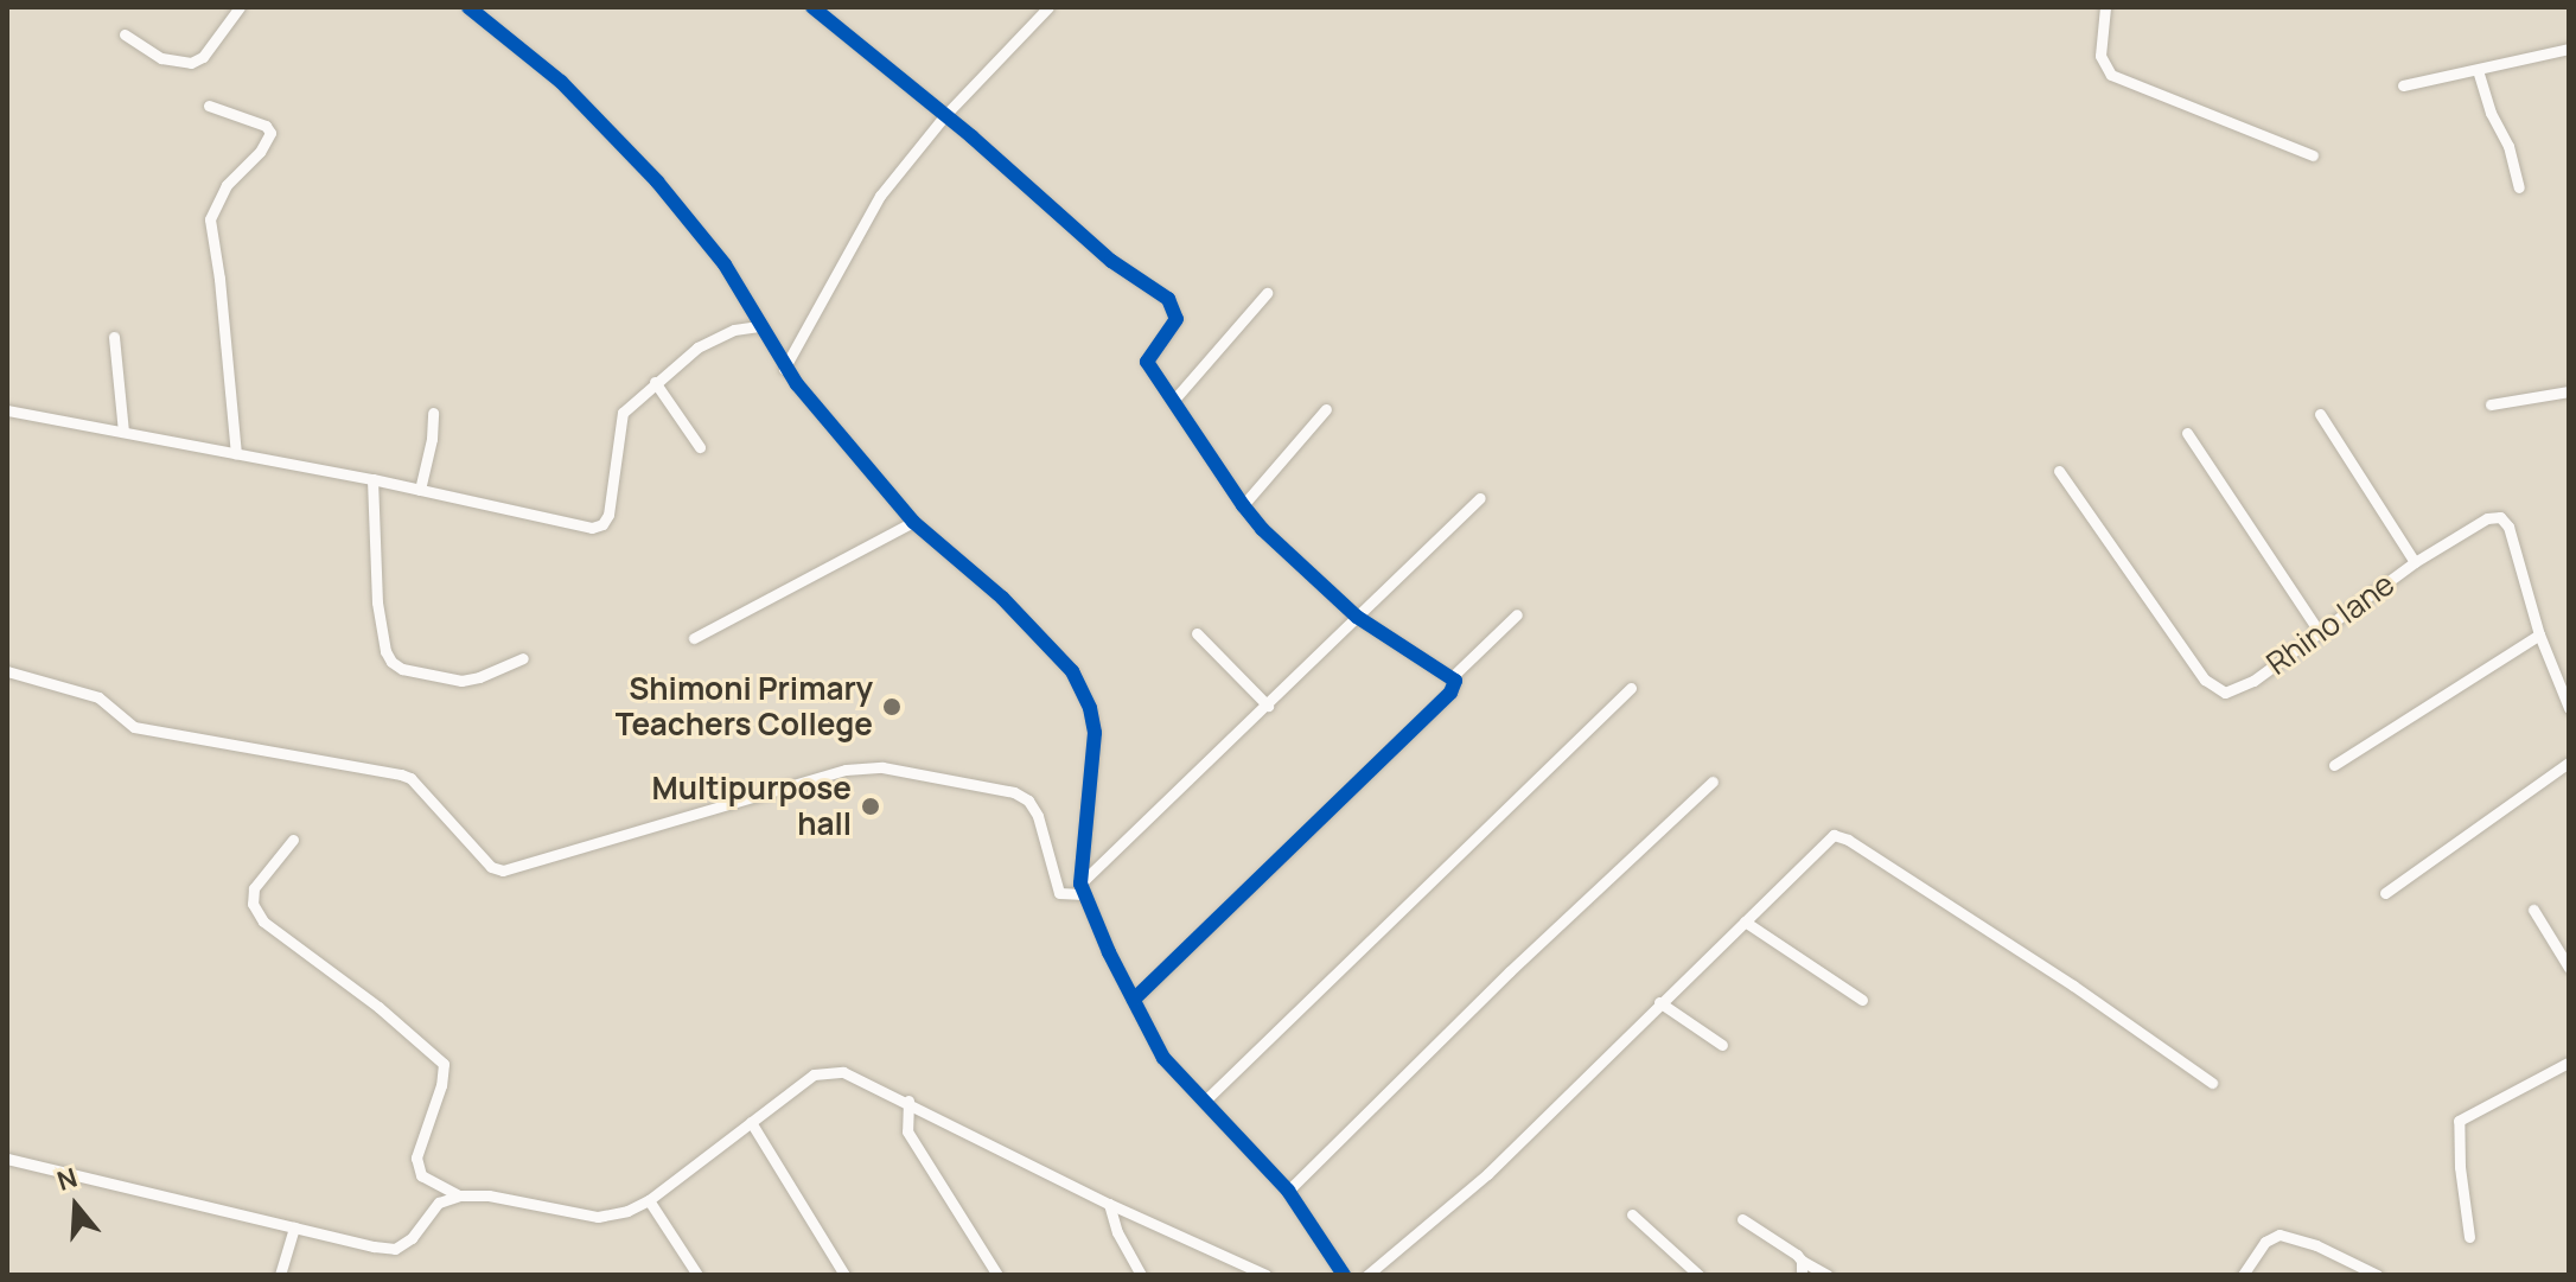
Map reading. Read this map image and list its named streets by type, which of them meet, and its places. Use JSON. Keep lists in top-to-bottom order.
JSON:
{
  "streets": {
    "street": ["Rhino lane"]
  },
  "places": ["Shimoni Primary Teachers College", "Multipurpose hall"],
  "north": "top"
}
